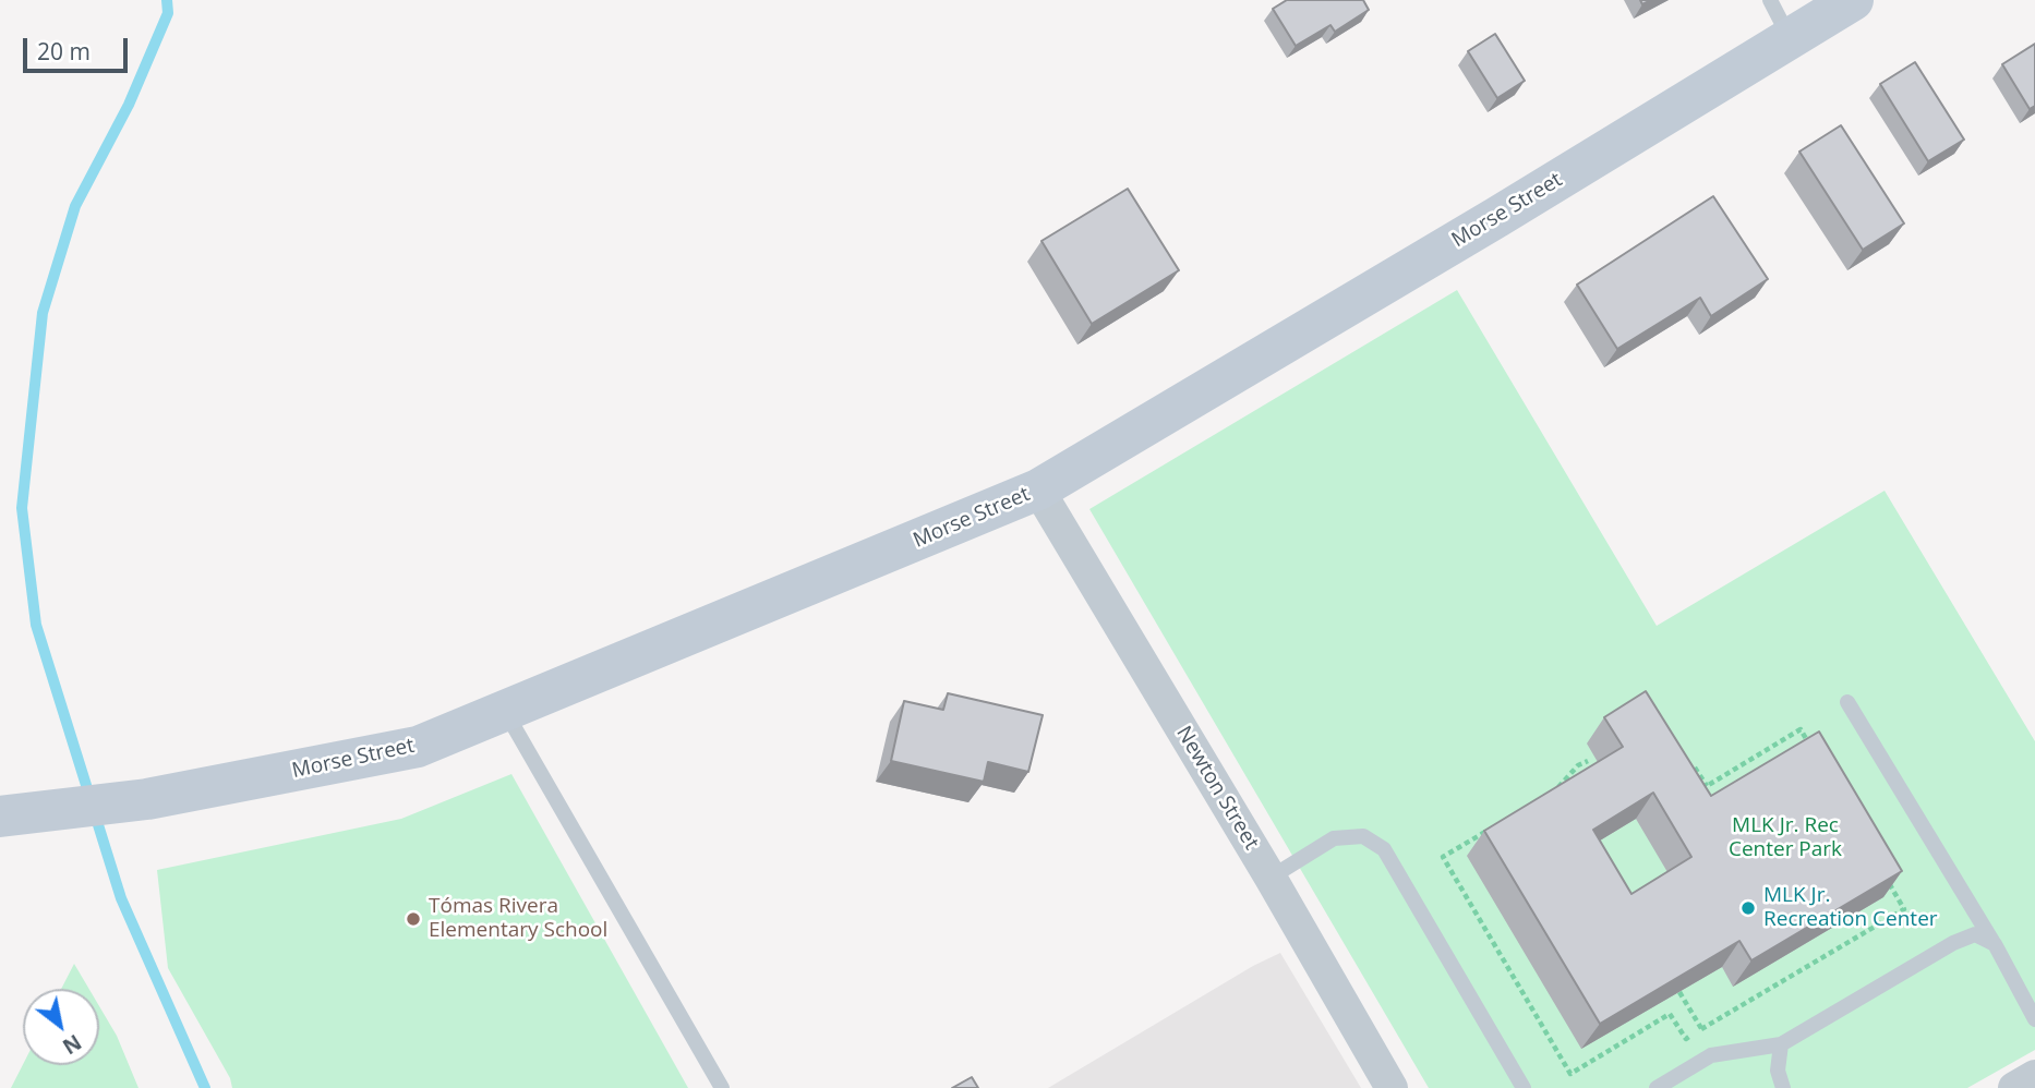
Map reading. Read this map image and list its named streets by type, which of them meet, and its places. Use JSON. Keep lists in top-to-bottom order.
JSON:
{
  "streets": {
    "street": ["Morse Street", "Newton Street"]
  },
  "crossings": [
    ["Morse Street", "Newton Street"]
  ],
  "parks": ["MLK Jr. Rec Center Park"],
  "places": ["MLK Jr. Recreation Center", "Tómas Rivera Elementary School"],
  "scale_bar": "20 m",
  "north": "bottom right"
}
